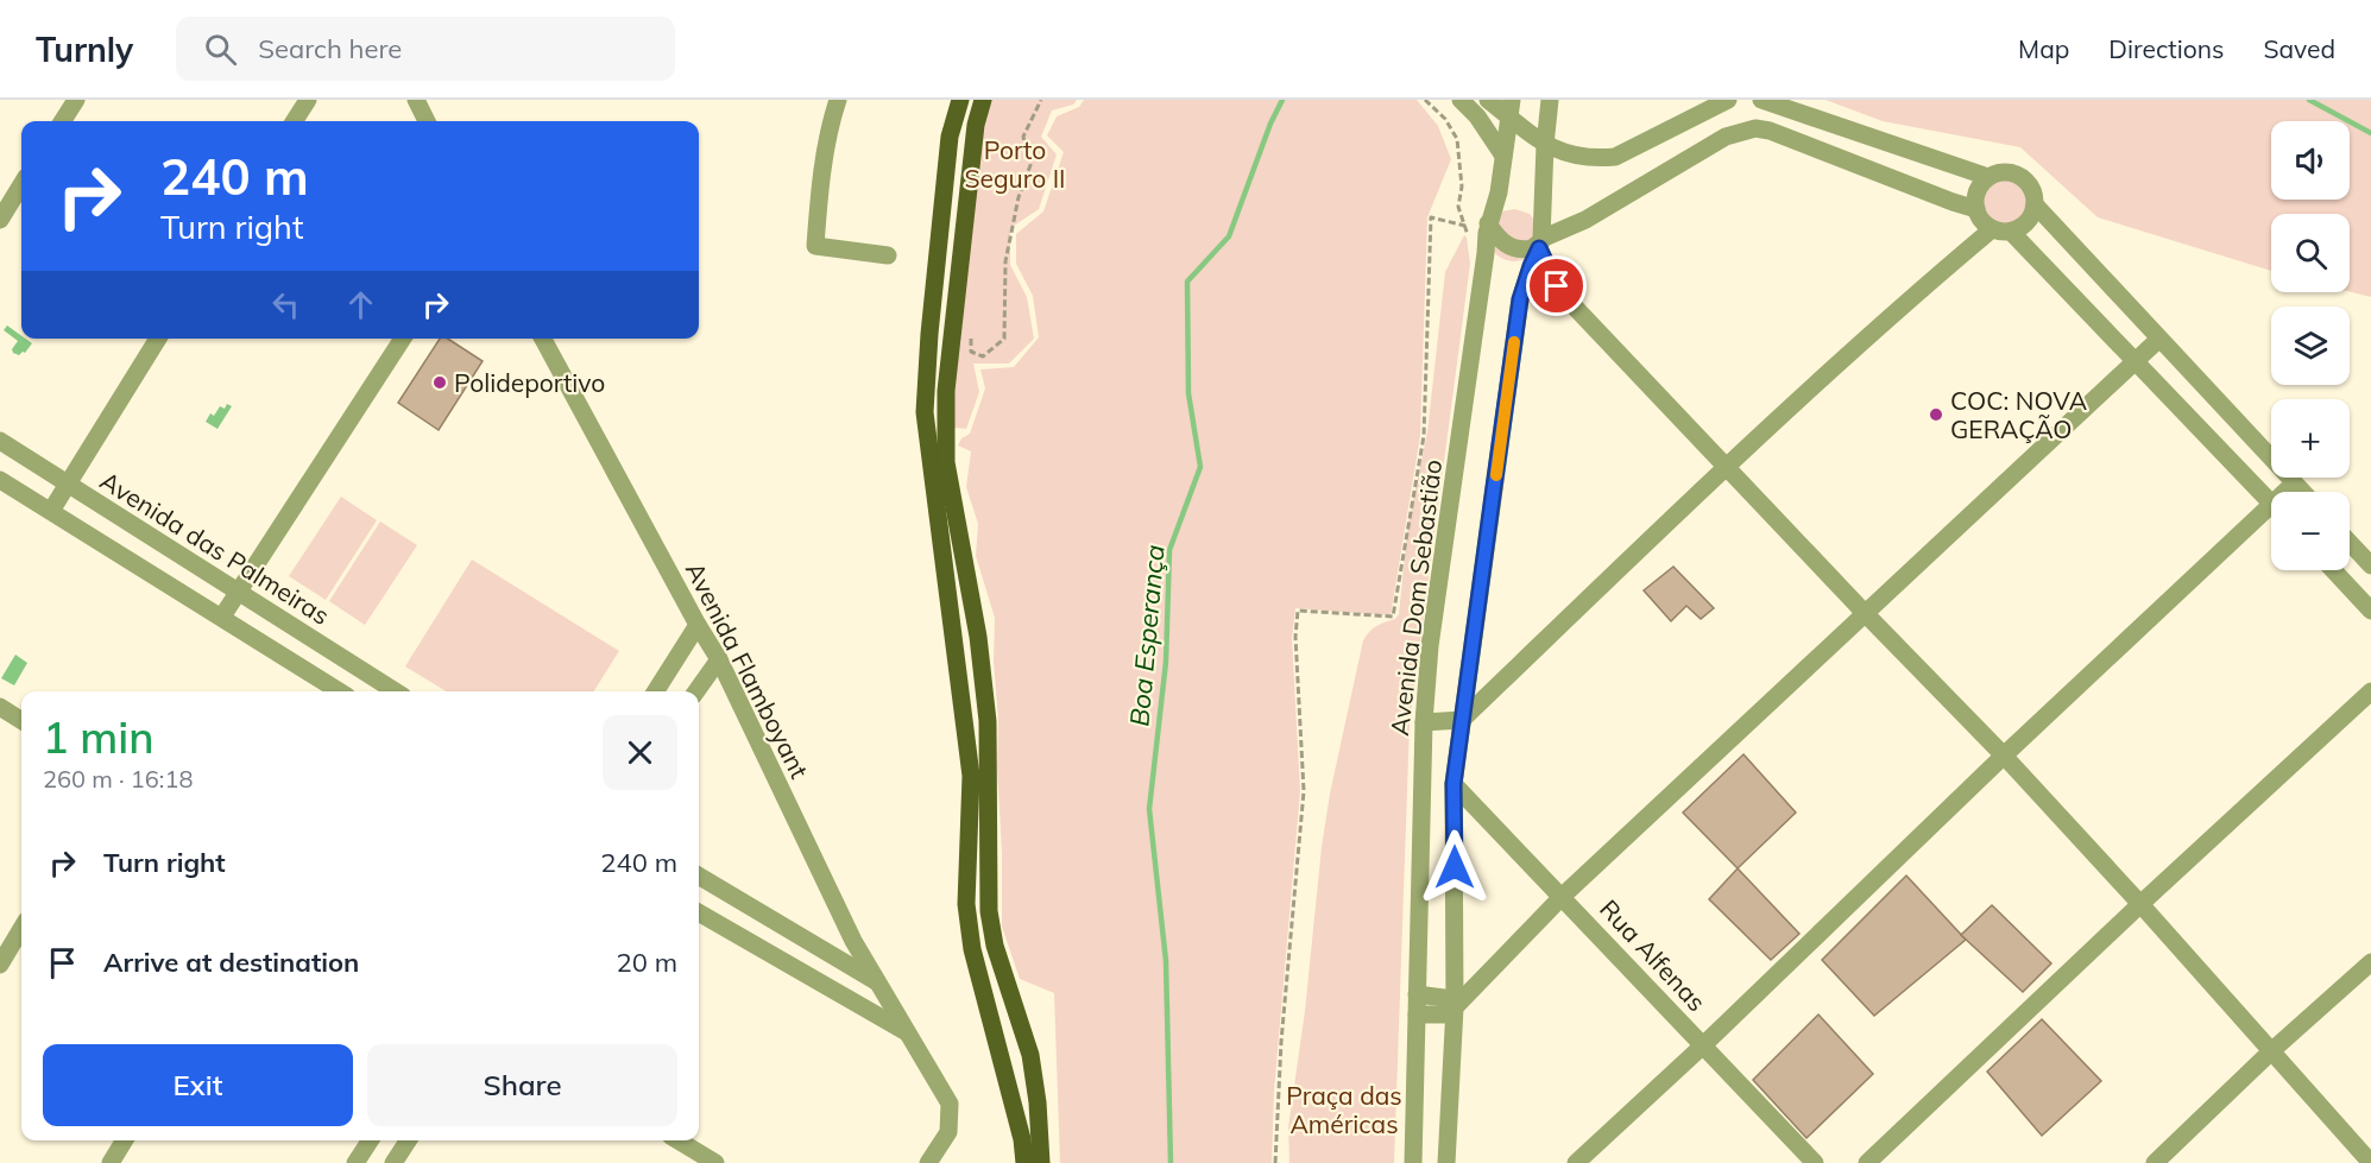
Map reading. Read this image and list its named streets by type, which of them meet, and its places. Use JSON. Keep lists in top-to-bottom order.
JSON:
{
  "streets": {
    "street": [
      "Avenida das Palmeiras",
      "Avenida Dom Sebastião",
      "Avenida Flamboyant",
      "Rua Alfenas"
    ]
  },
  "water": ["Boa Esperança"],
  "parks": ["Porto Seguro II", "Praça das Américas"],
  "places": ["Polideportivo", "COC: NOVA GERAÇÃO"],
  "page": {
    "header": "Turnly",
    "search": "Search here",
    "nav": ["Map", "Directions", "Saved"],
    "map_buttons": ["+", "−"],
    "turn": ["240 m", "Turn right"],
    "heading": ["1 min", "260 m · 16:18"],
    "list": [
      {
        "name": "Turn right",
        "value": "240 m"
      },
      {
        "name": "Arrive at destination",
        "value": "20 m"
      }
    ],
    "buttons": ["Exit", "Share"]
  }
}
